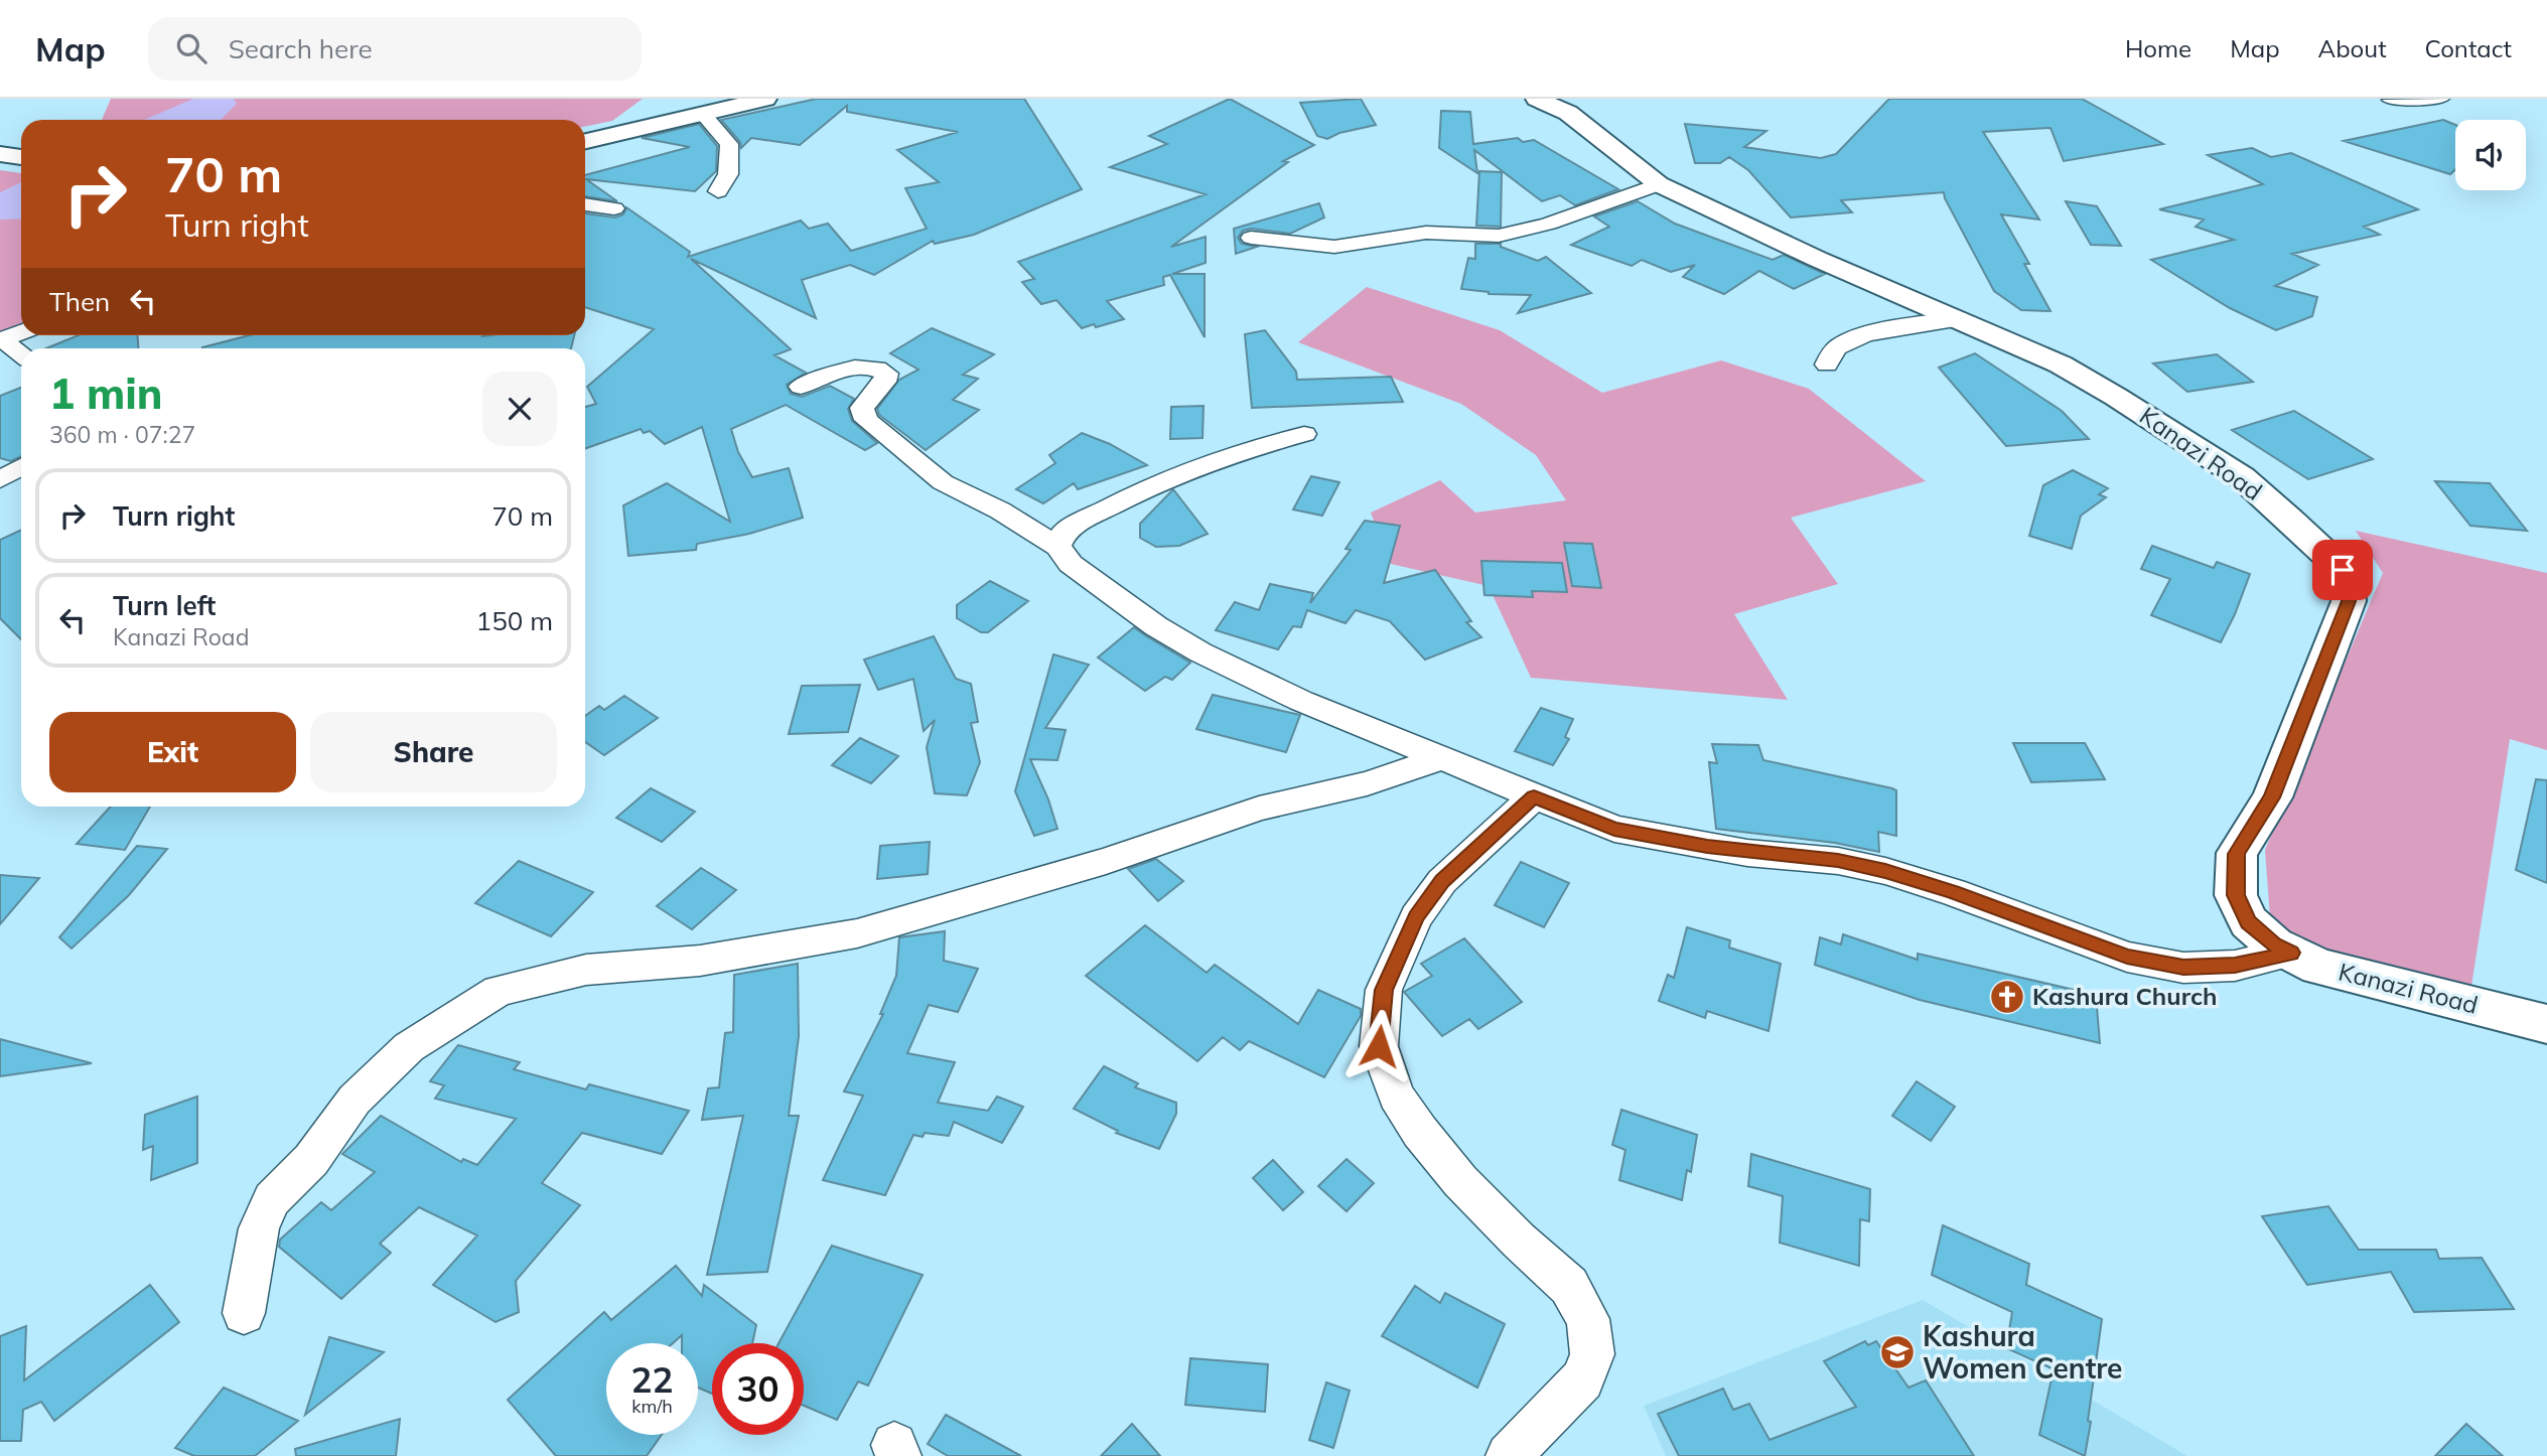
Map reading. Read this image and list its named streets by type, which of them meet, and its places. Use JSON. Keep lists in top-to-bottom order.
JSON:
{
  "streets": {
    "main road": ["Kanazi Road"]
  },
  "places": {
    "church": ["Kashura Church"],
    "school or university": ["Kashura Women Centre"]
  },
  "page": {
    "header": "Map",
    "search": "Search here",
    "nav": [
      "Home",
      "Map",
      "About",
      "Contact"
    ],
    "turn": ["70 m", "Turn right"],
    "then": "Then",
    "heading": ["1 min", "360 m · 07:27"],
    "list": [
      {
        "name": "Turn right",
        "value": "70 m"
      },
      {
        "name": "Turn left",
        "note": "Kanazi Road",
        "value": "150 m"
      }
    ],
    "buttons": ["Exit", "Share"],
    "speed": "22 km/h",
    "limit": "30"
  }
}
